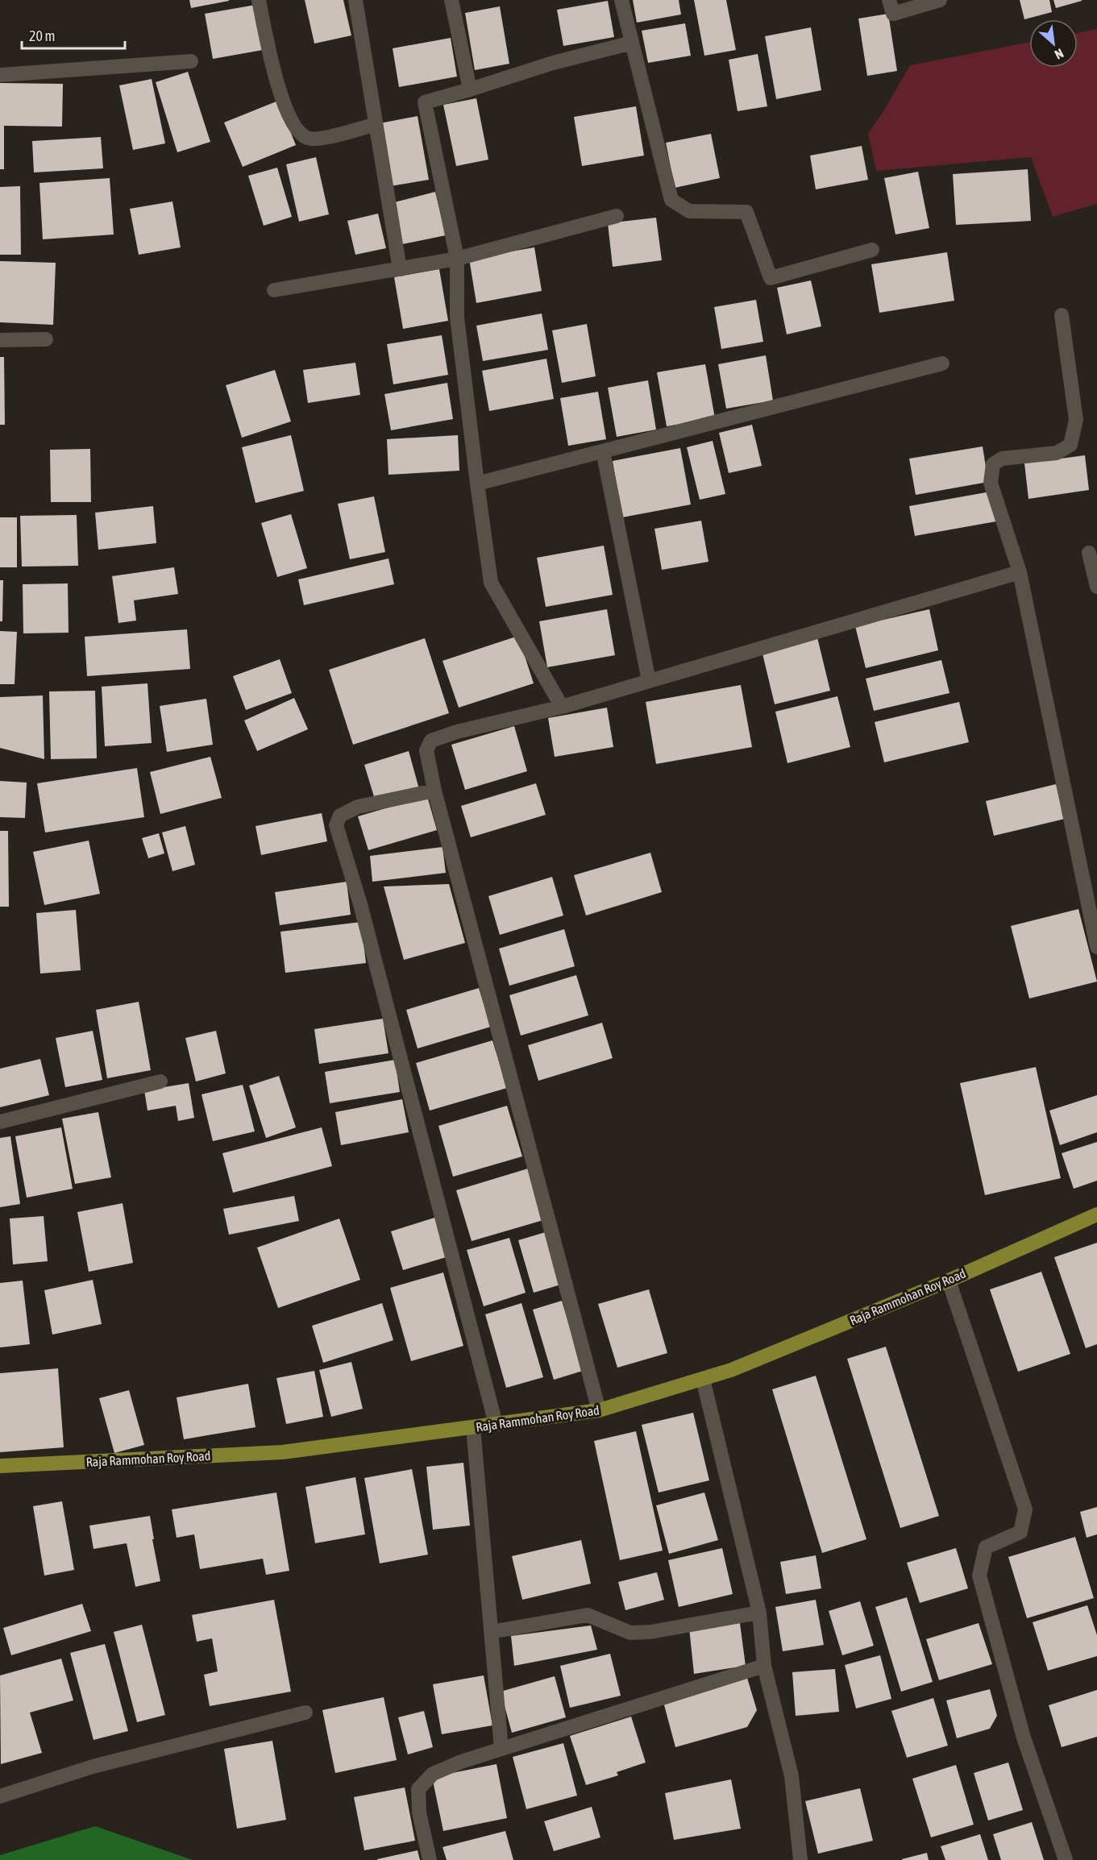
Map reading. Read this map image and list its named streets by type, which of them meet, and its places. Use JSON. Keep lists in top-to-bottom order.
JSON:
{
  "streets": {
    "main road": ["Raja Rammohan Roy Road"]
  },
  "scale_bar": "20 m",
  "north": "bottom right"
}
